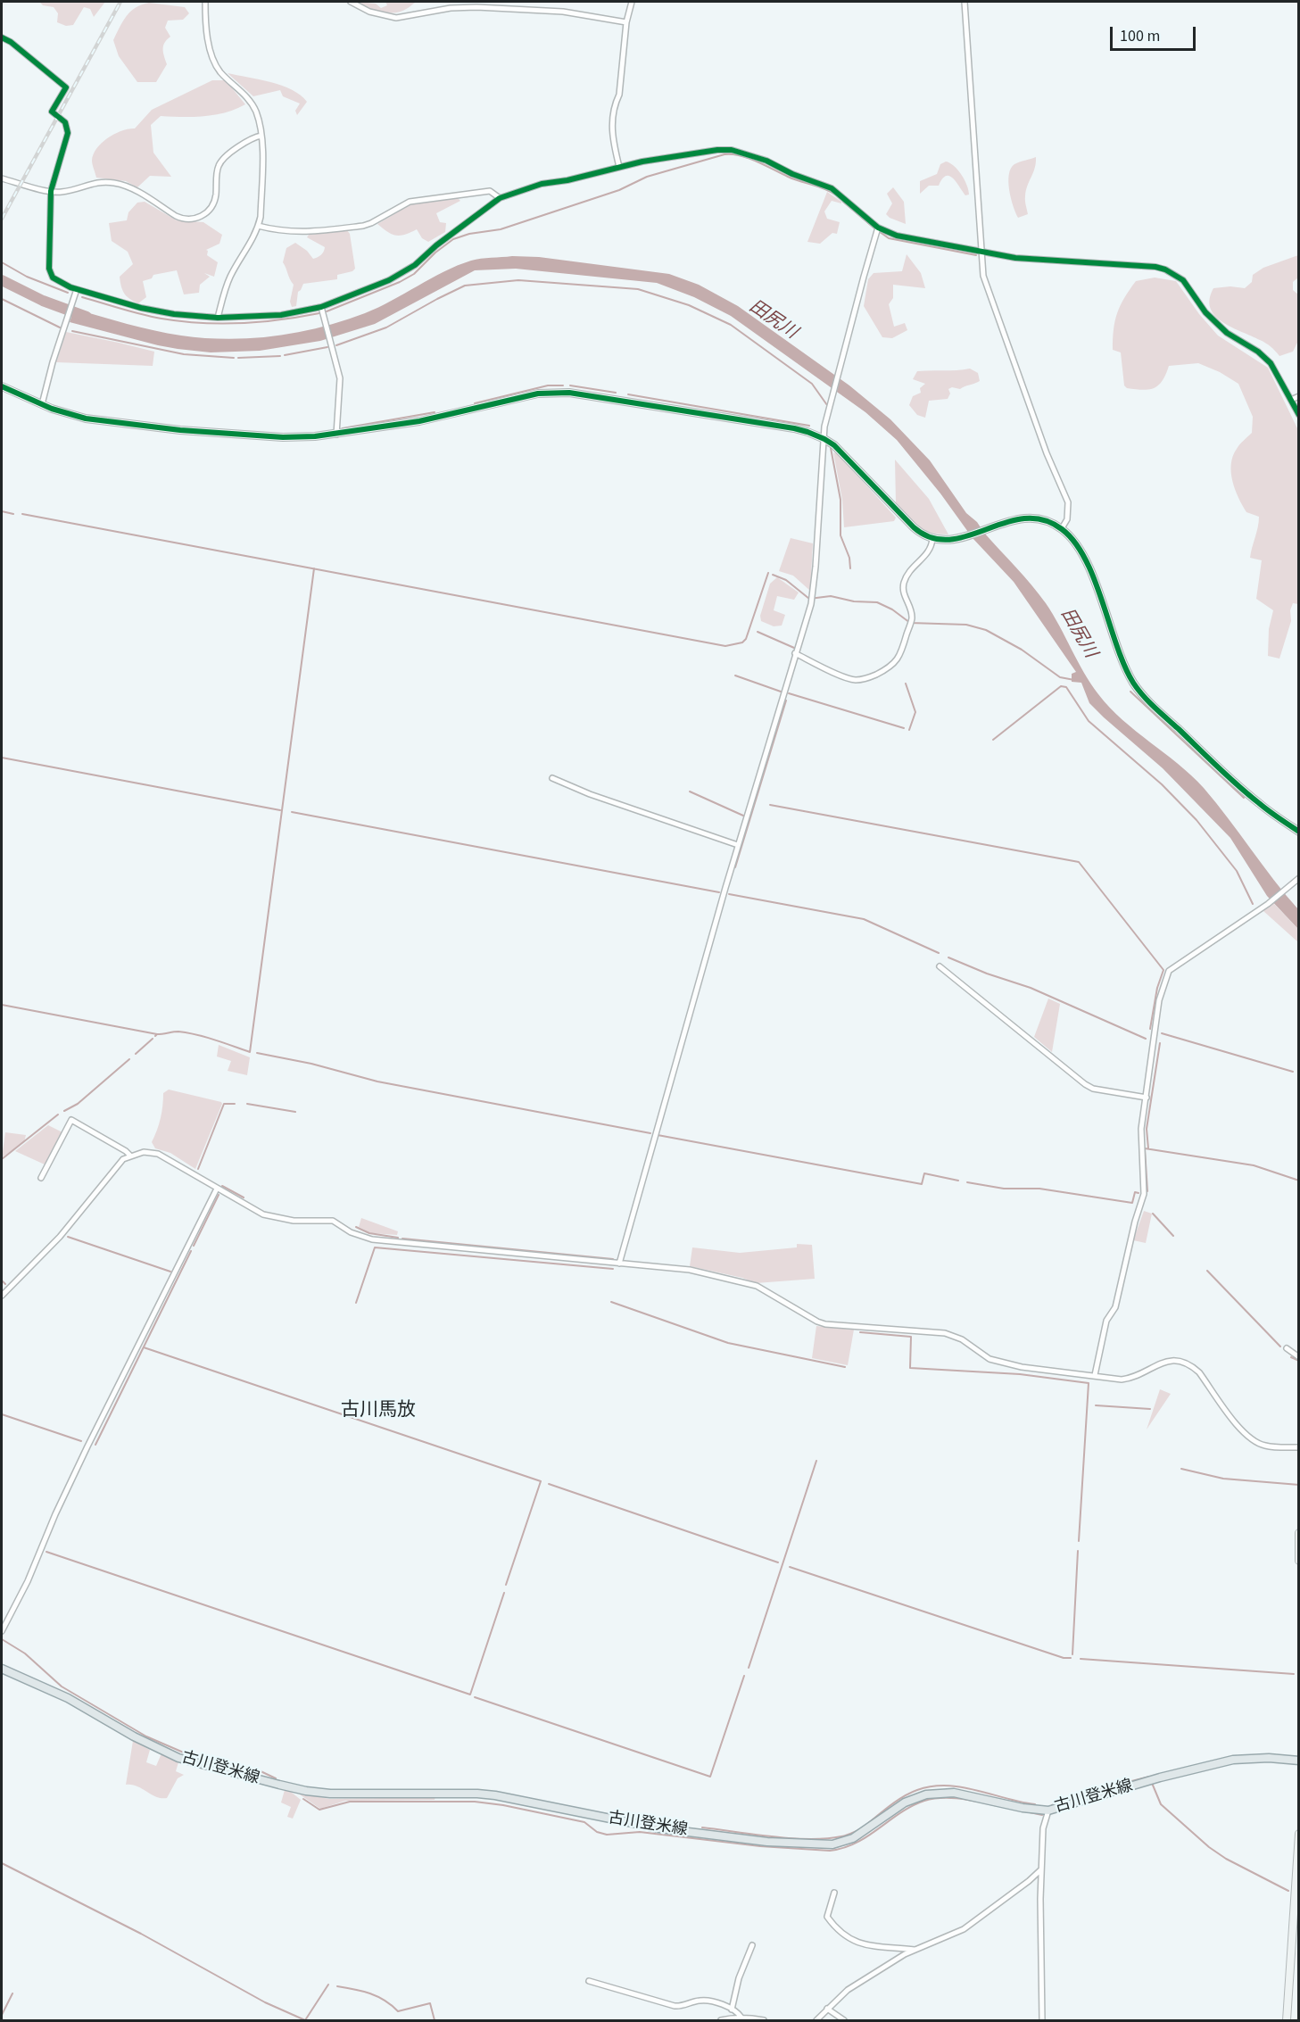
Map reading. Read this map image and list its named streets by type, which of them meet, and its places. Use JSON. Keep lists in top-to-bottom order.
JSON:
{
  "streets": {
    "main road": ["古川登米線"]
  },
  "districts": ["古川馬放"],
  "water": ["田尻川"],
  "scale_bar": "100 m"
}
